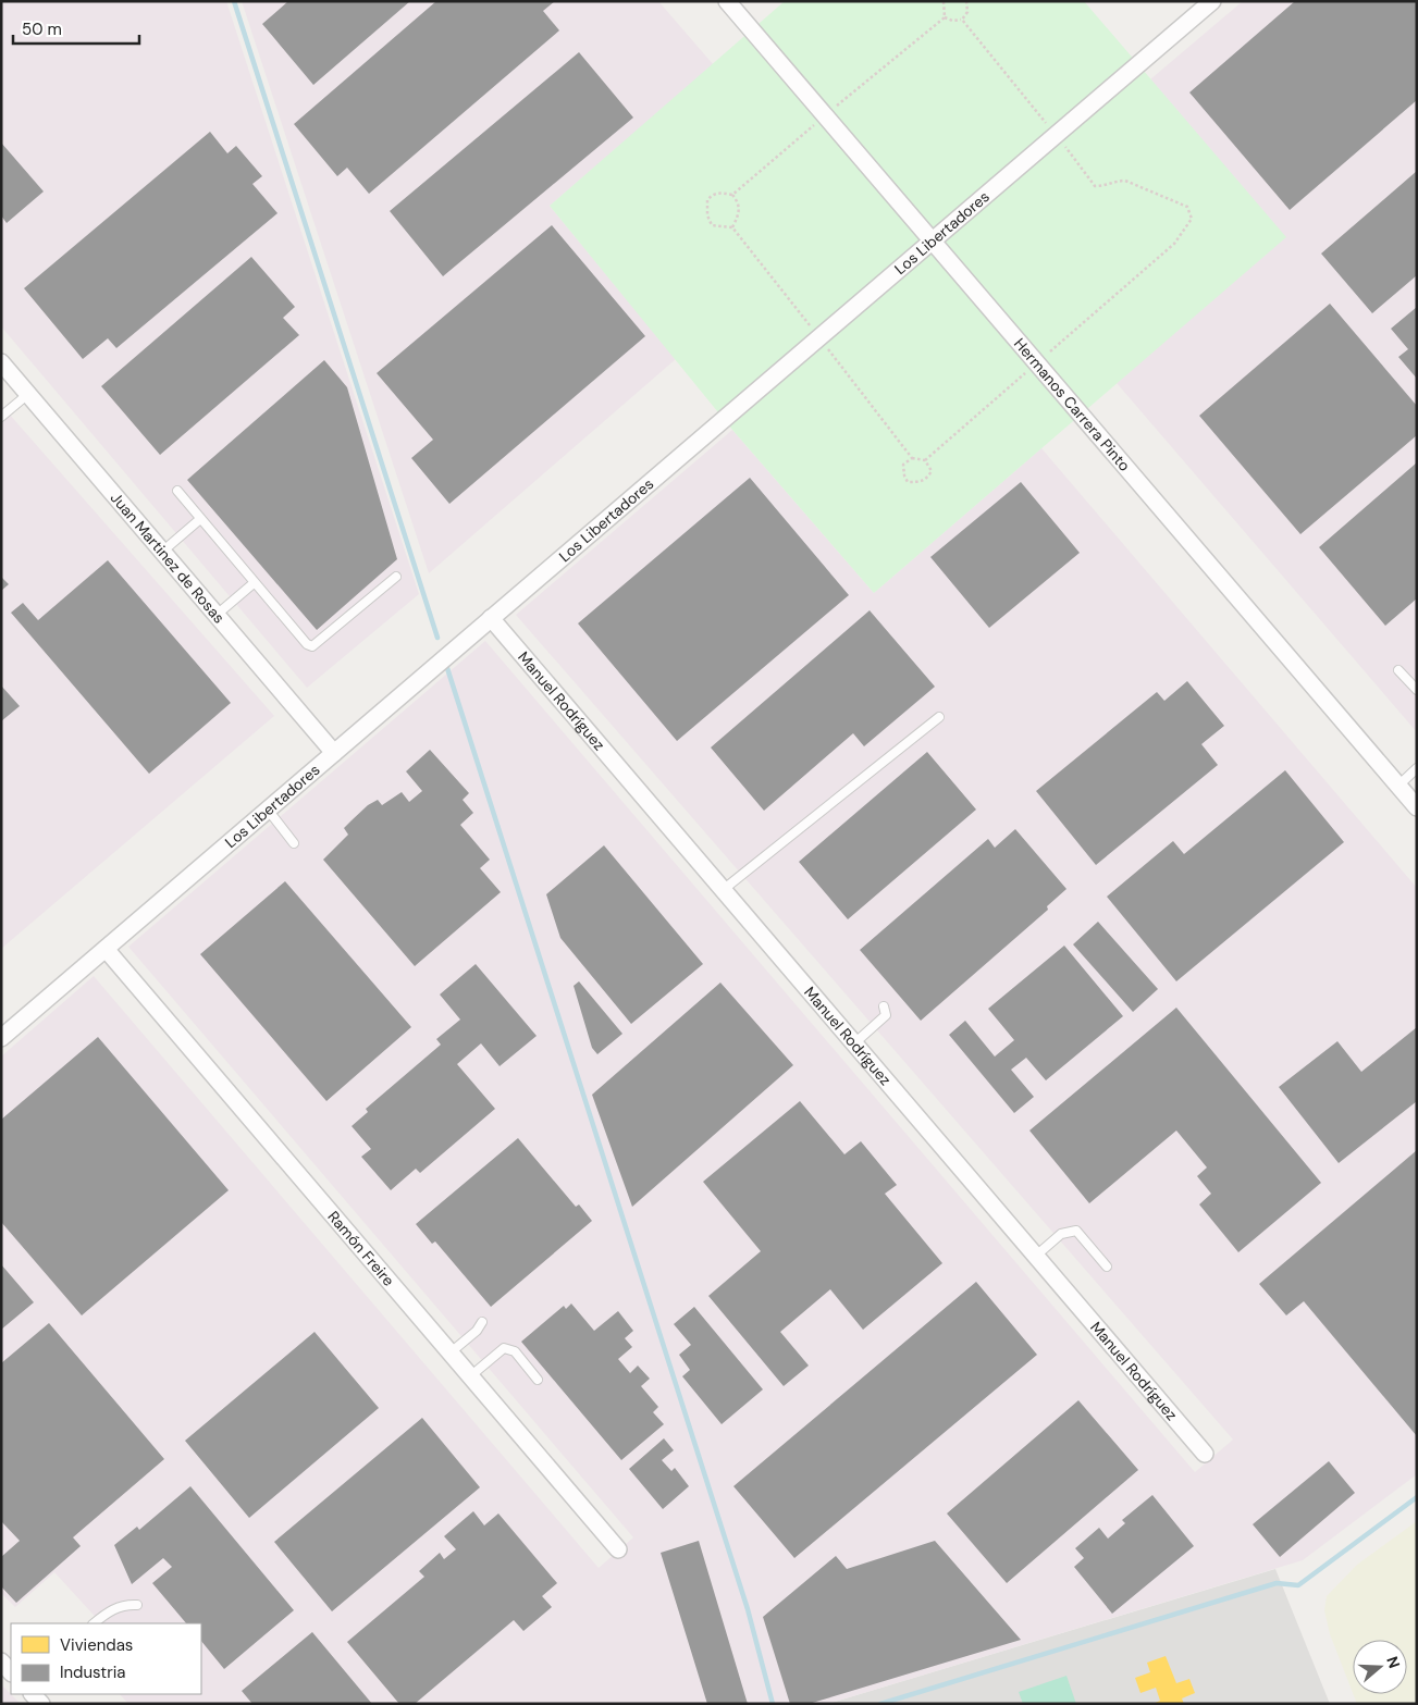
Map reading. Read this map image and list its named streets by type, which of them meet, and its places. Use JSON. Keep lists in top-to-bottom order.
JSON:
{
  "streets": {
    "street": [
      "Los Libertadores",
      "Hermanos Carrera Pinto",
      "Juan Martinez de Rosas",
      "Manuel Rodríguez",
      "Ramón Freire"
    ]
  },
  "crossings": [
    ["Los Libertadores", "Hermanos Carrera Pinto"],
    ["Los Libertadores", "Juan Martinez de Rosas"],
    ["Los Libertadores", "Manuel Rodríguez"],
    ["Los Libertadores", "Ramón Freire"]
  ],
  "legend": ["Viviendas", "Industria"],
  "scale_bar": "50 m",
  "north": "right"
}
